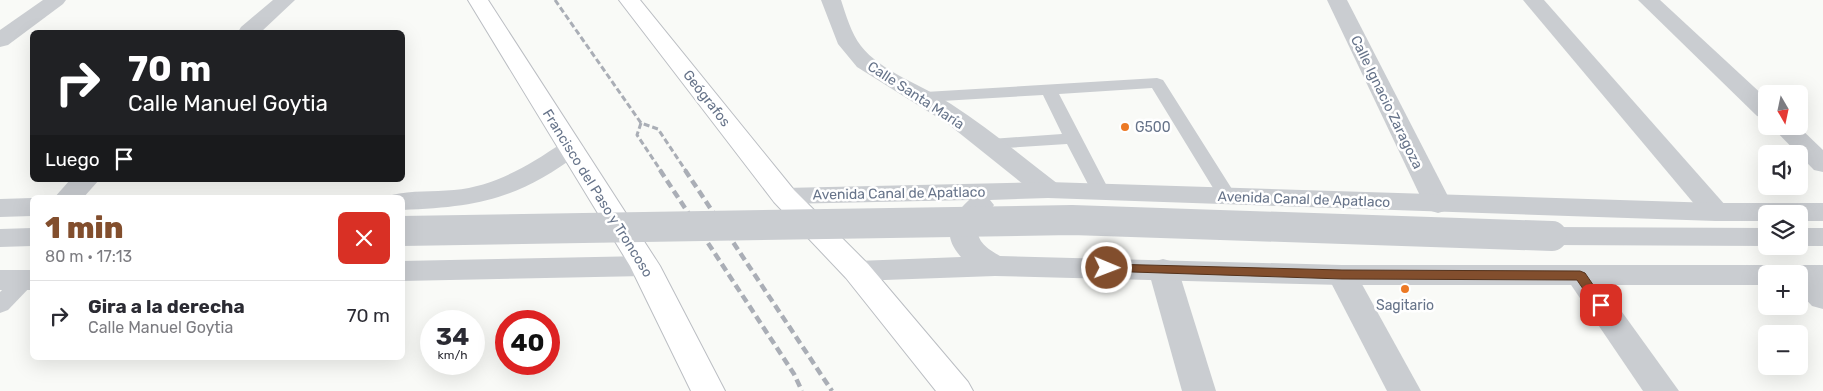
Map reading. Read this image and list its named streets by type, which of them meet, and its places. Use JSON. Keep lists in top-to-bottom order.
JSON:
{
  "streets": {
    "main road": ["Geógrafos", "Francisco del Paso y Troncoso"],
    "street": ["Calle Santa María", "Calle Ignacio Zaragoza", "Avenida Canal de Apatlaco"]
  },
  "crossings": [
    ["Calle Santa María", "Avenida Canal de Apatlaco"],
    ["Geógrafos", "Avenida Canal de Apatlaco"],
    ["Calle Ignacio Zaragoza", "Avenida Canal de Apatlaco"]
  ],
  "places": ["G500", "Sagitario"],
  "north": "bottom",
  "page": {
    "turn": ["70 m", "Calle Manuel Goytia"],
    "map_buttons": ["+", "−"],
    "then": "Luego",
    "heading": ["1 min", "80 m · 17:13"],
    "list": [
      {
        "name": "Gira a la derecha",
        "note": "Calle Manuel Goytia",
        "value": "70 m"
      }
    ],
    "speed": "34 km/h",
    "limit": "40"
  }
}
